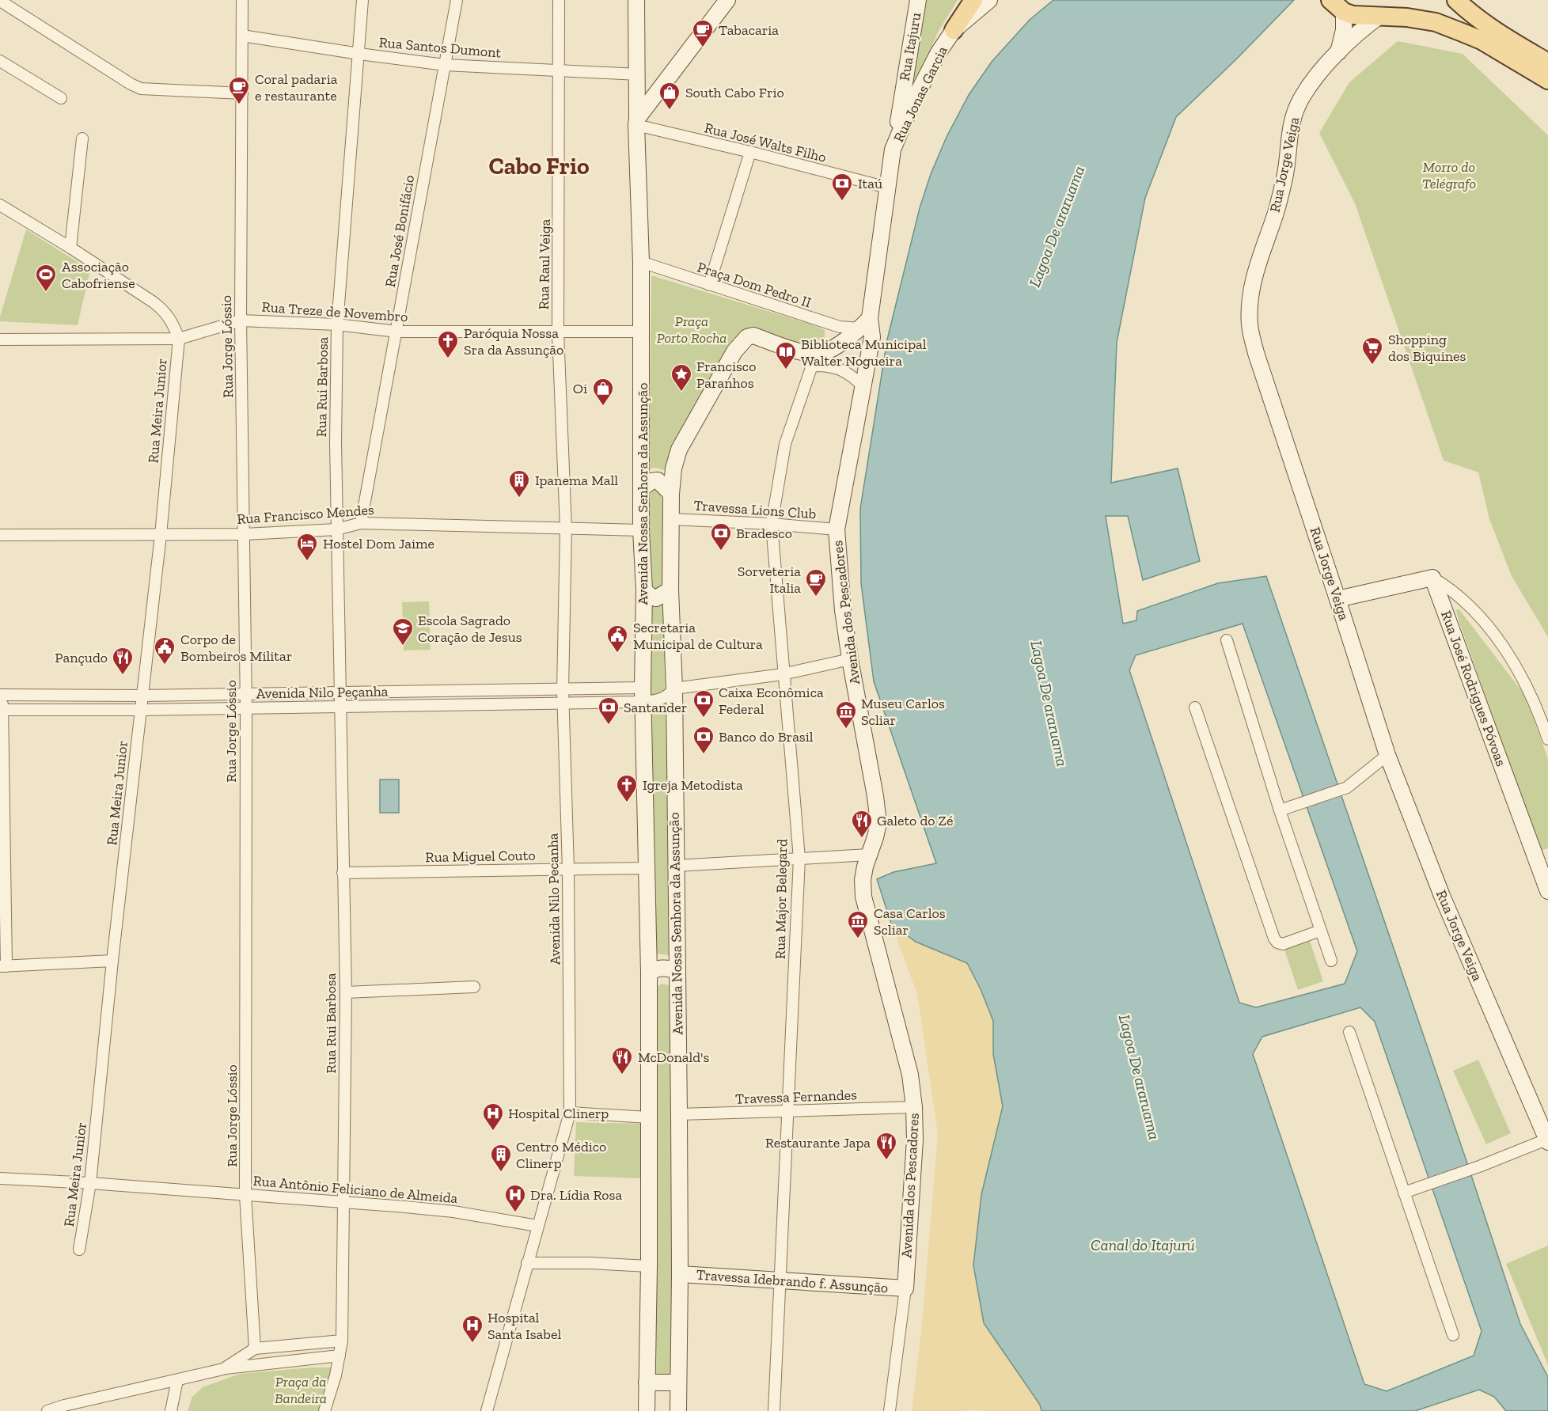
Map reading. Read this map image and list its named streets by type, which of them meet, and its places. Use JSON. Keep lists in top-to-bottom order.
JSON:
{
  "streets": {
    "main road": [
      "Rua Itajuru",
      "Rua Jonas Garcia",
      "Rua Jorge Veiga",
      "Avenida Nossa Senhora da Assunção",
      "Avenida dos Pescadores",
      "Rua José Rodrigues Póvoas",
      "Travessa Idebrando f. Assunção"
    ],
    "street": [
      "Rua Santos Dumont",
      "Rua José Walts Filho",
      "Rua José Bonifácio",
      "Rua Raul Veiga",
      "Praça Dom Pedro II",
      "Rua Treze de Novembro",
      "Rua Jorge Lóssio",
      "Rua Rui Barbosa",
      "Rua Meira Junior",
      "Travessa Lions Club",
      "Rua Francisco Mendes",
      "Avenida Nilo Peçanha",
      "Rua Miguel Couto",
      "Avenida Nilo Pecanha",
      "Rua Major Belegard",
      "Travessa Fernandes",
      "Rua Antônio Feliciano de Almeida"
    ]
  },
  "crossings": [
    ["Rua Itajuru", "Rua Jonas Garcia"],
    ["Rua Santos Dumont", "Rua José Bonifácio"],
    ["Rua Santos Dumont", "Rua Raul Veiga"],
    ["Rua Santos Dumont", "Rua Jorge Lóssio"],
    ["Rua Santos Dumont", "Rua Rui Barbosa"],
    ["Rua Santos Dumont", "Avenida Nossa Senhora da Assunção"],
    ["Rua Jonas Garcia", "Rua José Walts Filho"],
    ["Rua Jonas Garcia", "Praça Dom Pedro II"],
    ["Rua Jonas Garcia", "Avenida Nossa Senhora da Assunção"],
    ["Rua Jonas Garcia", "Avenida dos Pescadores"],
    ["Rua José Walts Filho", "Avenida Nossa Senhora da Assunção"],
    ["Rua José Bonifácio", "Rua Treze de Novembro"],
    ["Rua José Bonifácio", "Rua Francisco Mendes"],
    ["Rua Raul Veiga", "Rua Treze de Novembro"],
    ["Rua Raul Veiga", "Rua Francisco Mendes"],
    ["Rua Raul Veiga", "Avenida Nilo Pecanha"],
    ["Praça Dom Pedro II", "Avenida Nossa Senhora da Assunção"],
    ["Praça Dom Pedro II", "Avenida dos Pescadores"],
    ["Rua Treze de Novembro", "Rua Jorge Lóssio"],
    ["Rua Treze de Novembro", "Rua Rui Barbosa"],
    ["Rua Treze de Novembro", "Rua Meira Junior"],
    ["Rua Treze de Novembro", "Avenida Nossa Senhora da Assunção"],
    ["Rua Jorge Lóssio", "Rua Francisco Mendes"],
    ["Rua Jorge Lóssio", "Avenida Nilo Peçanha"],
    ["Rua Jorge Lóssio", "Rua Antônio Feliciano de Almeida"],
    ["Rua Rui Barbosa", "Rua Francisco Mendes"],
    ["Rua Rui Barbosa", "Avenida Nilo Peçanha"],
    ["Rua Rui Barbosa", "Rua Miguel Couto"],
    ["Rua Rui Barbosa", "Rua Antônio Feliciano de Almeida"],
    ["Rua Meira Junior", "Rua Francisco Mendes"],
    ["Rua Meira Junior", "Avenida Nilo Peçanha"],
    ["Rua Meira Junior", "Rua Antônio Feliciano de Almeida"],
    ["Avenida Nossa Senhora da Assunção", "Travessa Lions Club"],
    ["Avenida Nossa Senhora da Assunção", "Rua Francisco Mendes"],
    ["Avenida Nossa Senhora da Assunção", "Avenida dos Pescadores"],
    ["Avenida Nossa Senhora da Assunção", "Avenida Nilo Peçanha"],
    ["Avenida Nossa Senhora da Assunção", "Rua Miguel Couto"],
    ["Avenida Nossa Senhora da Assunção", "Travessa Fernandes"],
    ["Avenida Nossa Senhora da Assunção", "Travessa Idebrando f. Assunção"],
    ["Travessa Lions Club", "Avenida dos Pescadores"],
    ["Travessa Lions Club", "Rua Major Belegard"],
    ["Rua Francisco Mendes", "Avenida Nilo Pecanha"],
    ["Avenida dos Pescadores", "Travessa Fernandes"],
    ["Avenida dos Pescadores", "Travessa Idebrando f. Assunção"],
    ["Avenida Nilo Peçanha", "Avenida Nilo Pecanha"],
    ["Rua Miguel Couto", "Avenida Nilo Pecanha"],
    ["Avenida Nilo Pecanha", "Rua Antônio Feliciano de Almeida"],
    ["Rua Major Belegard", "Travessa Fernandes"],
    ["Rua Major Belegard", "Travessa Idebrando f. Assunção"]
  ],
  "districts": ["Cabo Frio"],
  "water": ["Lagoa De araruama", "Canal do Itajurú"],
  "parks": ["Morro do Telégrafo", "Praça Porto Rocha", "Praça da Bandeira"],
  "places": {
    "cafe": ["Tabacaria", "Coral padaria e restaurante", "Sorveteria Italia"],
    "shop": ["South Cabo Frio", "Oi"],
    "bank": [
      "Itaú",
      "Bradesco",
      "Caixa Econômica Federal",
      "Santander",
      "Banco do Brasil"
    ],
    "sports": ["Associação Cabofriense"],
    "church": ["Paróquia Nossa Sra da Assunção", "Igreja Metodista"],
    "supermarket": ["Shopping dos Biquines"],
    "library": ["Biblioteca Municipal Walter Nogueira"],
    "place": ["Francisco Paranhos"],
    "building": ["Ipanema Mall", "Centro Médico Clinerp"],
    "hotel": ["Hostel Dom Jaime"],
    "school or university": ["Escola Sagrado Coração de Jesus"],
    "public building": ["Secretaria Municipal de Cultura", "Corpo de Bombeiros Militar"],
    "restaurant": [
      "Pançudo",
      "Galeto do Zé",
      "McDonald's",
      "Restaurante Japa"
    ],
    "museum": ["Museu Carlos Scliar", "Casa Carlos Scliar"],
    "hospital": ["Hospital Clinerp", "Dra. Lídia Rosa", "Hospital Santa Isabel"]
  }
}
